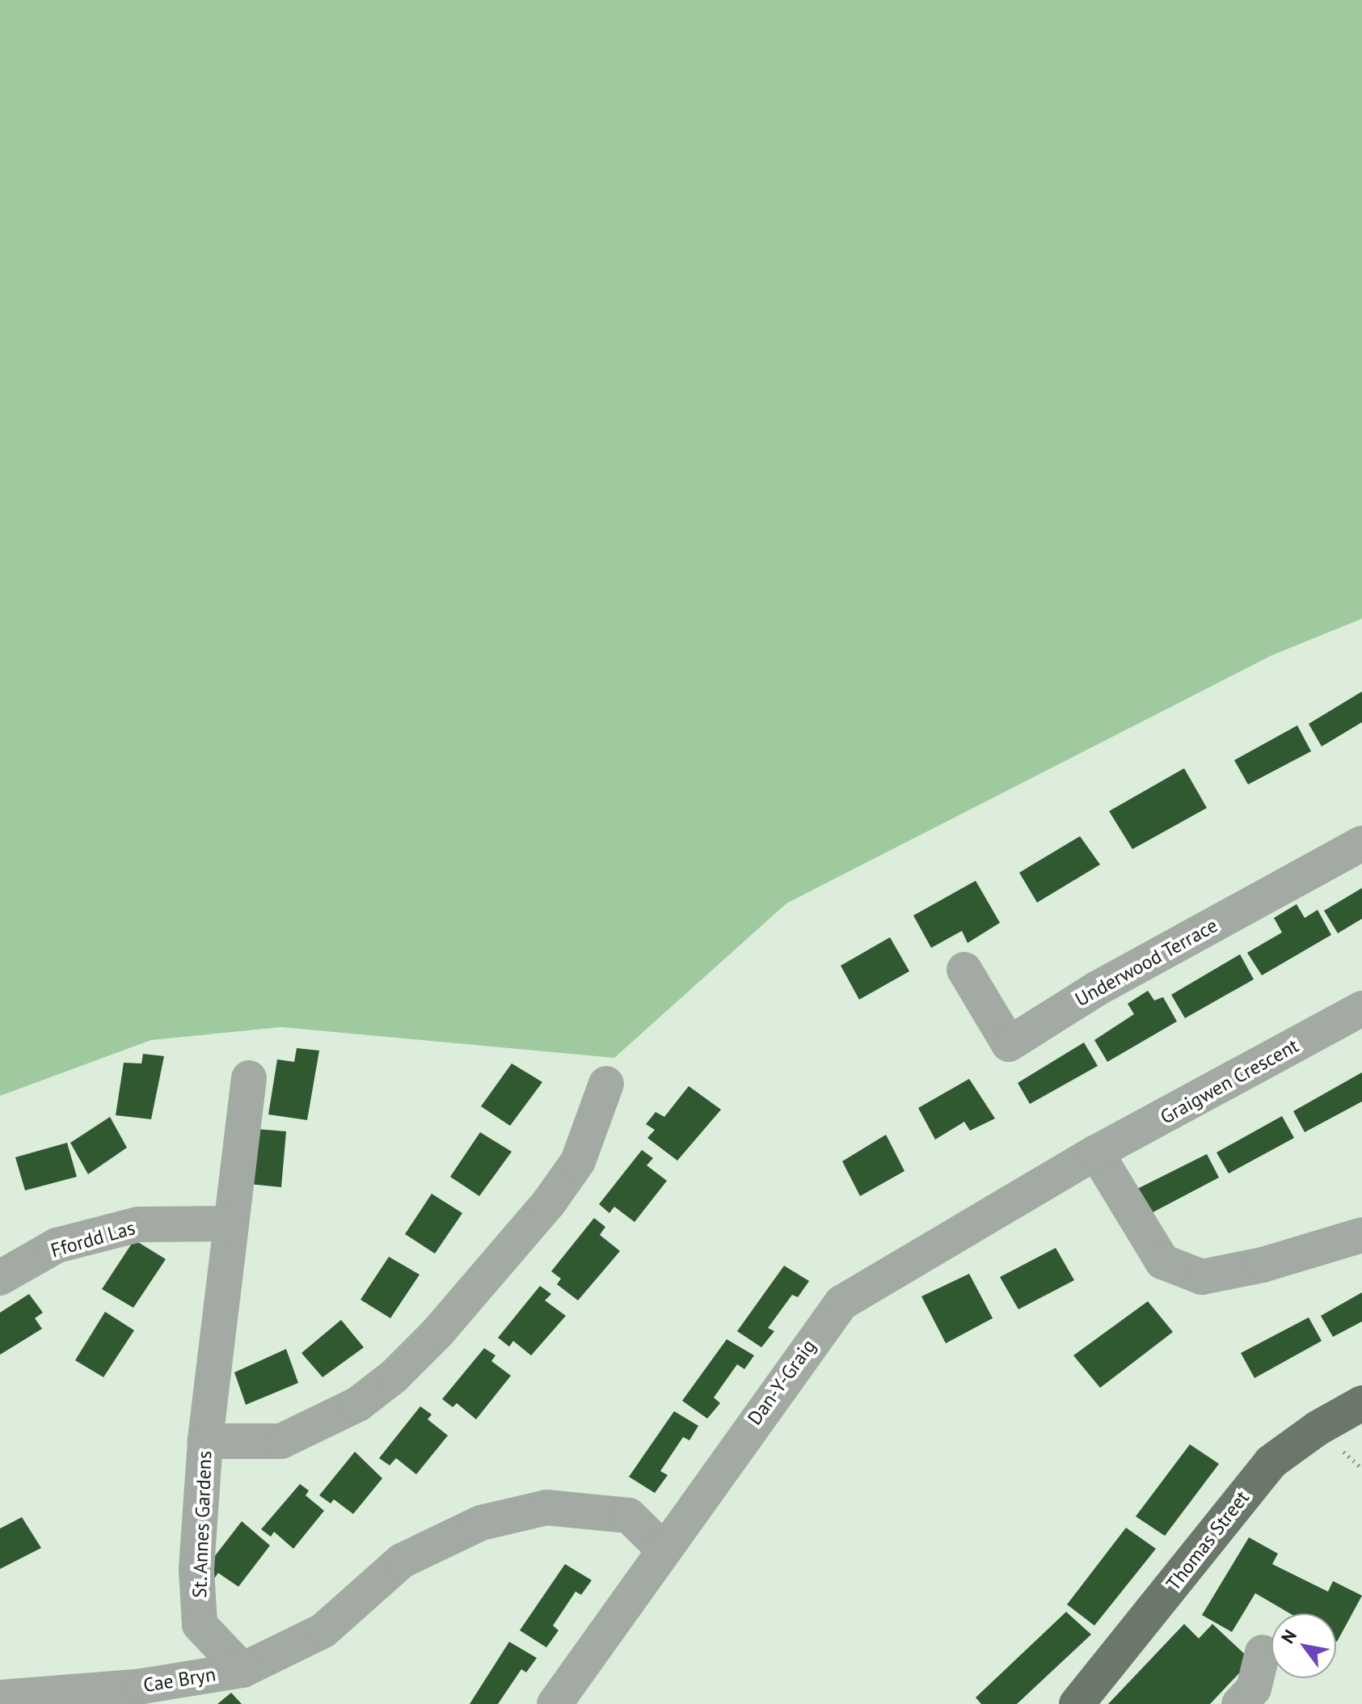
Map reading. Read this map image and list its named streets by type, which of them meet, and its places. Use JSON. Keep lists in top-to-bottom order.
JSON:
{
  "streets": {
    "main road": ["Thomas Street"],
    "street": [
      "Underwood Terrace",
      "Graigwen Crescent",
      "Ffordd Las",
      "Dan-Y-Graig",
      "St. Annes Gardens",
      "Cae Bryn"
    ]
  },
  "crossings": [
    ["Graigwen Crescent", "Dan-Y-Graig"],
    ["Ffordd Las", "St. Annes Gardens"],
    ["St. Annes Gardens", "Cae Bryn"]
  ],
  "north": "top left"
}
